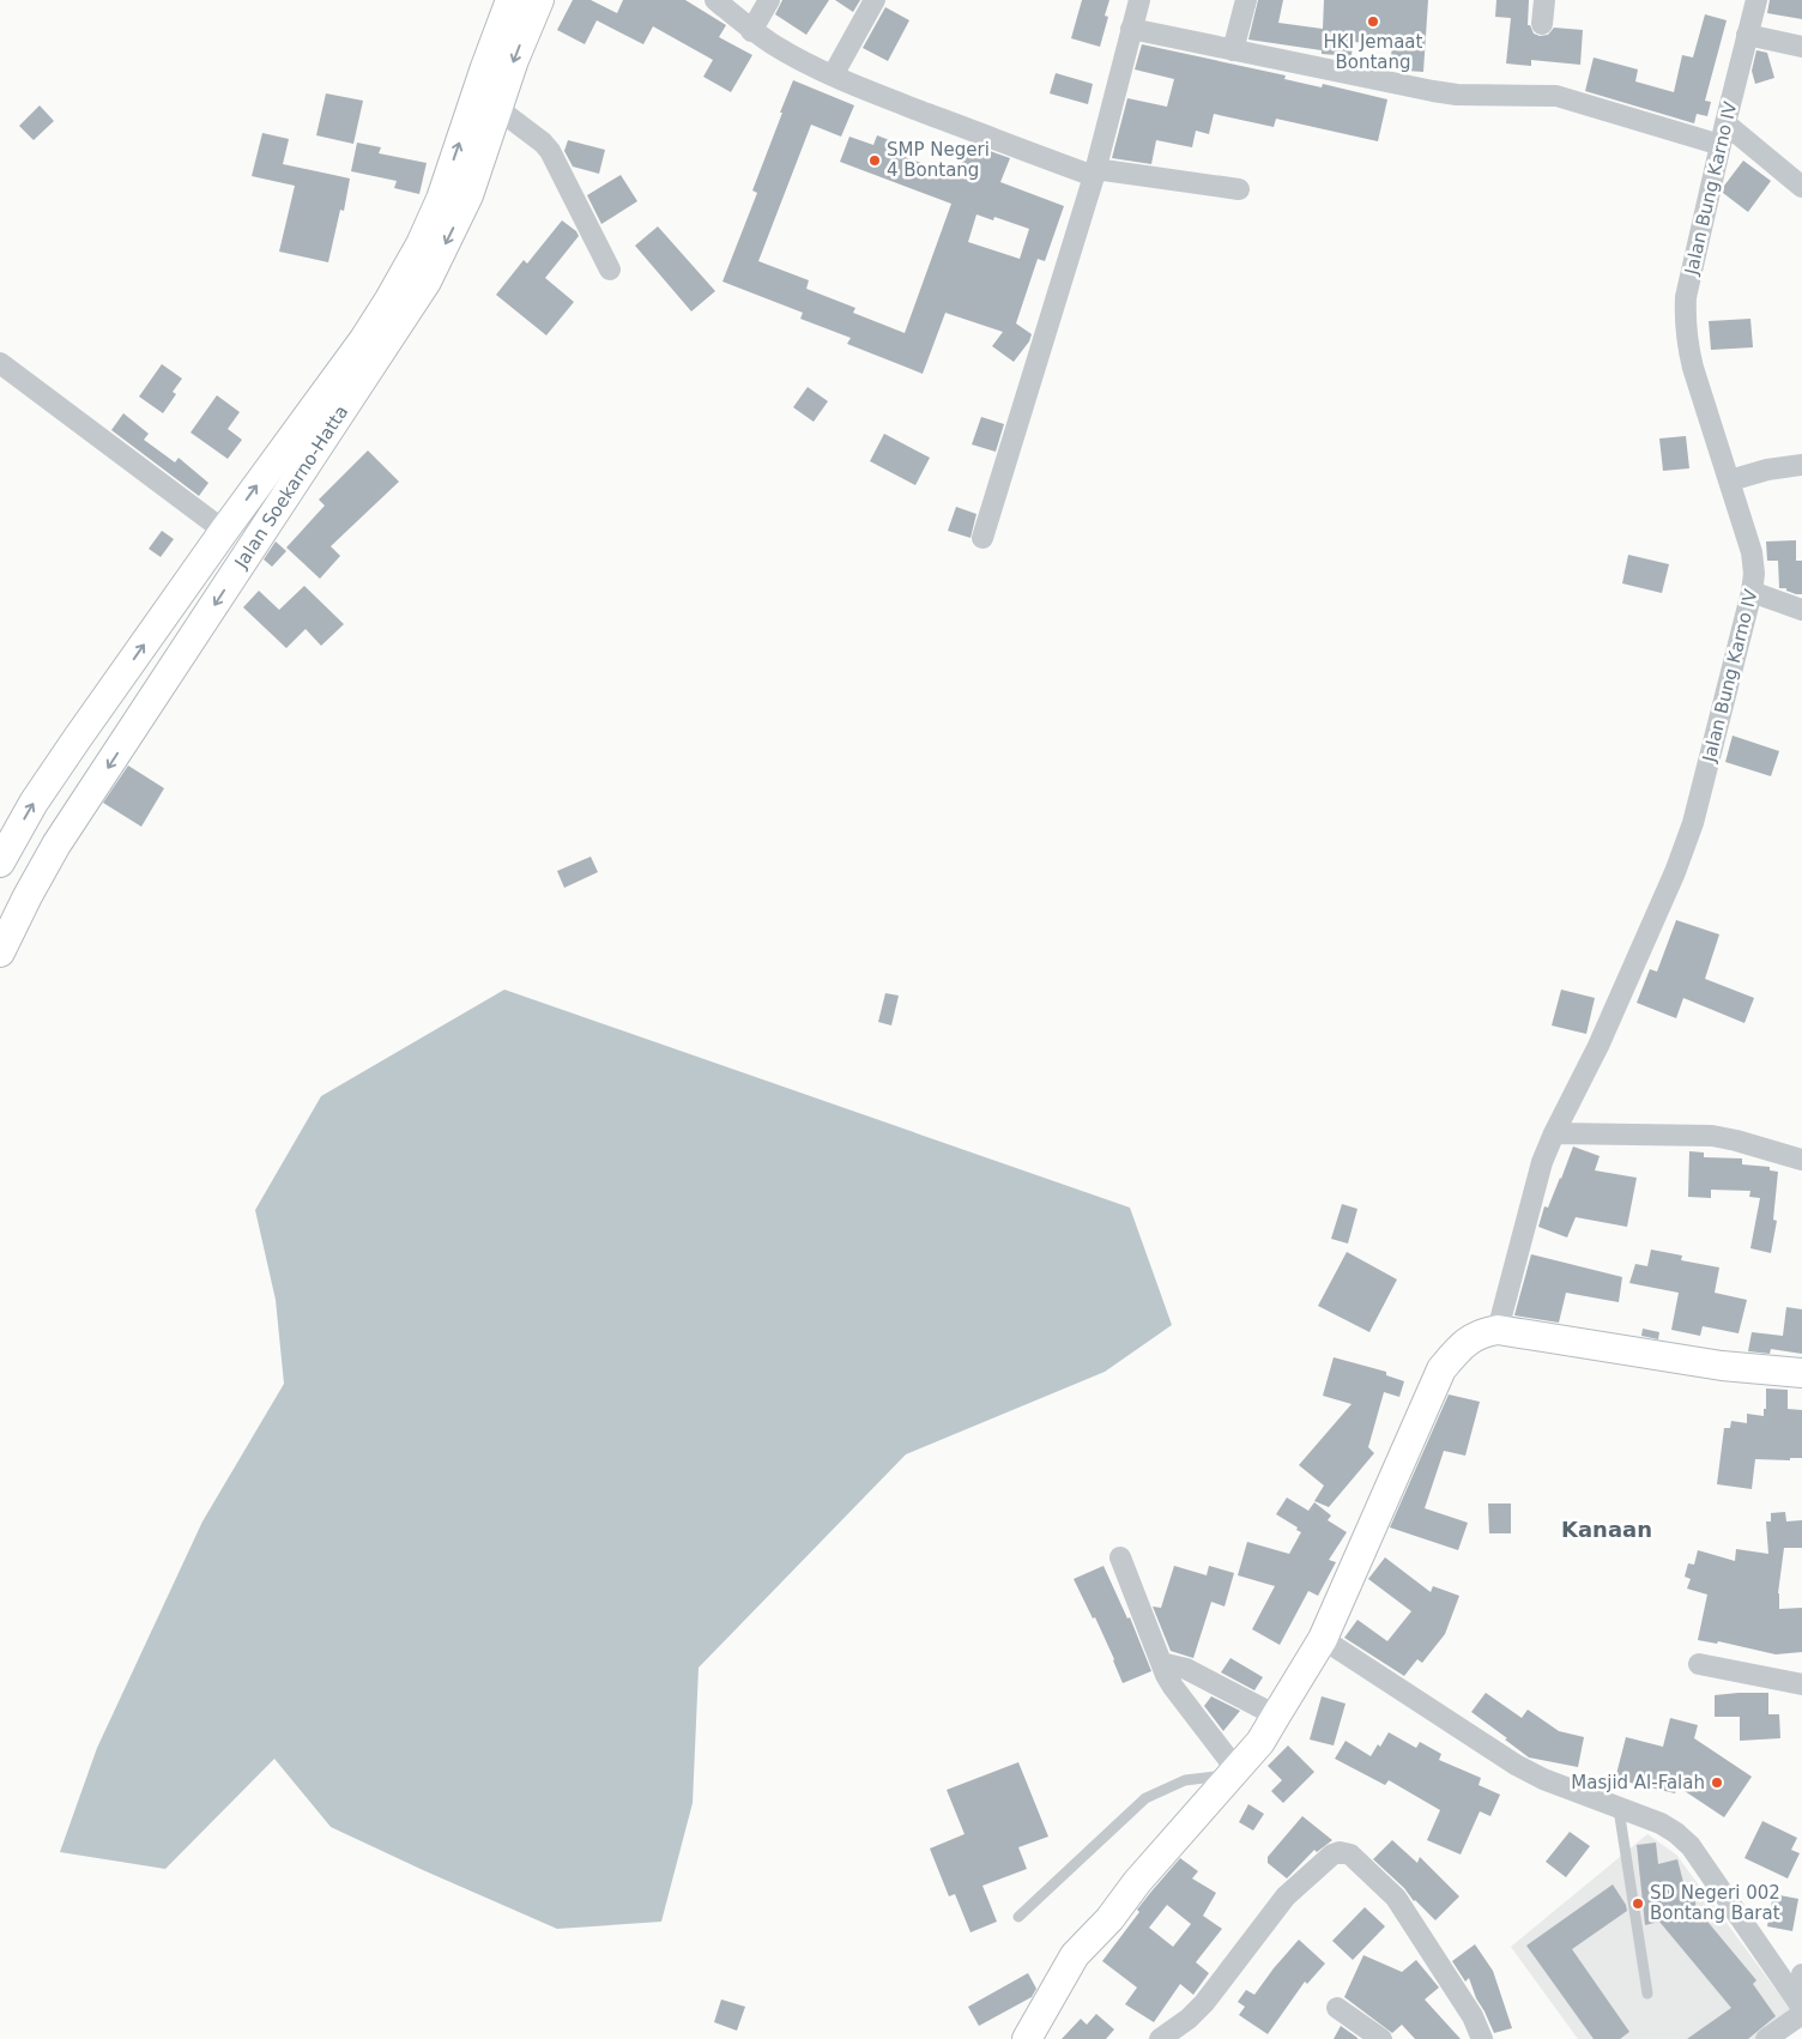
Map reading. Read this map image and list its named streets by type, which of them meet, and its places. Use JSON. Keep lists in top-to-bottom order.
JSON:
{
  "streets": {
    "main road": ["Jalan Soekarno-Hatta"],
    "street": ["Jalan Bung Karno IV"]
  },
  "districts": ["Kanaan"],
  "places": [
    "HKI Jemaat Bontang",
    "SMP Negeri 4 Bontang",
    "Masjid Al-Falah",
    "SD Negeri 002 Bontang Barat"
  ]
}
